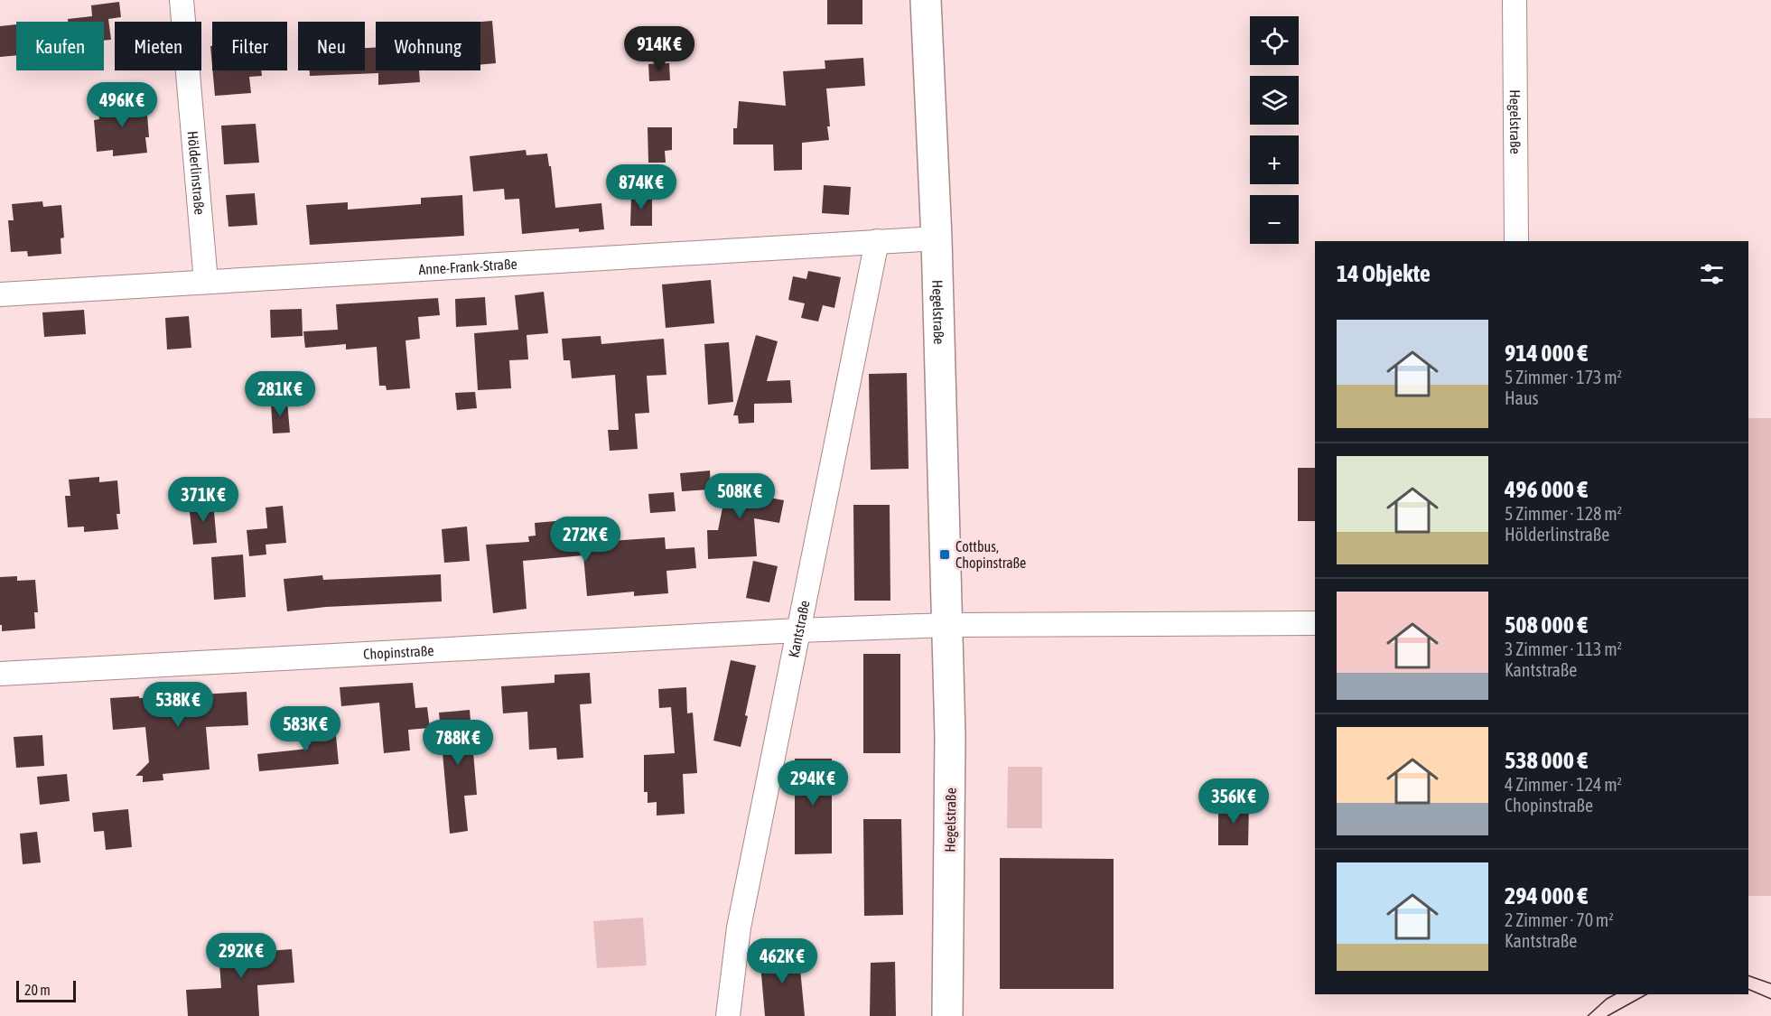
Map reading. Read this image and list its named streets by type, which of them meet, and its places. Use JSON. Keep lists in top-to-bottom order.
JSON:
{
  "streets": {
    "street": [
      "Hegelstraße",
      "Hölderlinstraße",
      "Anne-Frank-Straße",
      "Kantstraße",
      "Chopinstraße"
    ]
  },
  "crossings": [
    ["Hegelstraße", "Anne-Frank-Straße"],
    ["Hölderlinstraße", "Anne-Frank-Straße"],
    ["Anne-Frank-Straße", "Kantstraße"],
    ["Kantstraße", "Chopinstraße"]
  ],
  "places": {
    "transit": ["Cottbus, Chopinstraße"]
  },
  "scale_bar": "20 m",
  "page": {
    "map_buttons": ["+", "−"],
    "chip": [
      "Kaufen",
      "Mieten",
      "Filter",
      "Neu",
      "Wohnung"
    ],
    "price": [
      "914K €",
      "496K €",
      "874K €",
      "281K €",
      "508K €",
      "371K €",
      "272K €",
      "538K €",
      "583K €",
      "788K €",
      "294K €",
      "356K €",
      "292K €",
      "462K €"
    ],
    "heading": "14 Objekte",
    "list": [
      {
        "name": "914 000 €",
        "note": "5 Zimmer · 173 m² · Haus"
      },
      {
        "name": "496 000 €",
        "note": "5 Zimmer · 128 m² · Hölderlinstraße"
      },
      {
        "name": "508 000 €",
        "note": "3 Zimmer · 113 m² · Kantstraße"
      },
      {
        "name": "538 000 €",
        "note": "4 Zimmer · 124 m² · Chopinstraße"
      },
      {
        "name": "294 000 €",
        "note": "2 Zimmer · 70 m² · Kantstraße"
      }
    ],
    "scale": "20 m"
  }
}
